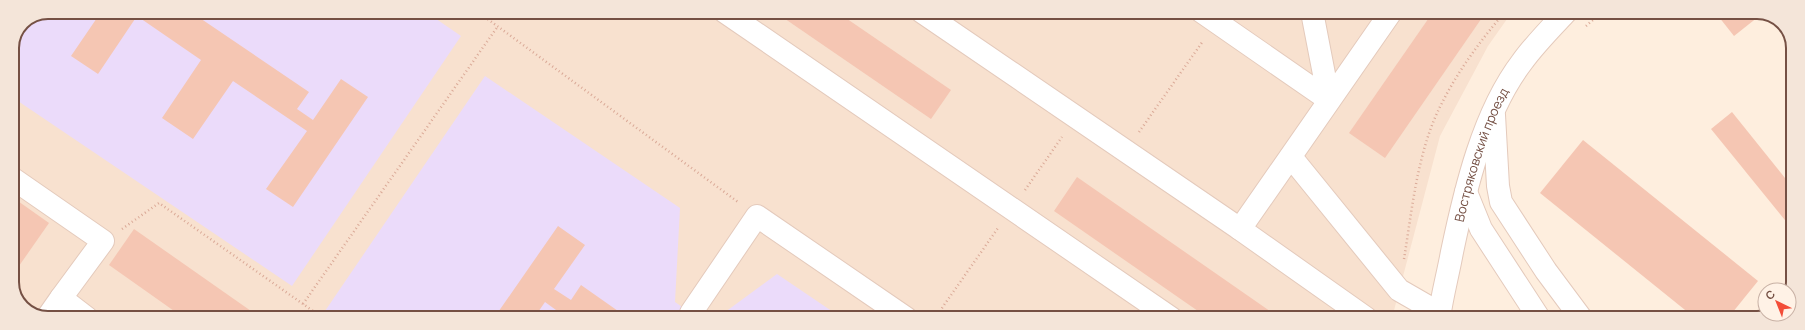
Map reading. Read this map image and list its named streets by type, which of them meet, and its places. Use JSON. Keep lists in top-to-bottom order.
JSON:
{
  "streets": {
    "street": ["Востряковский проезд"]
  },
  "north": "top left"
}
